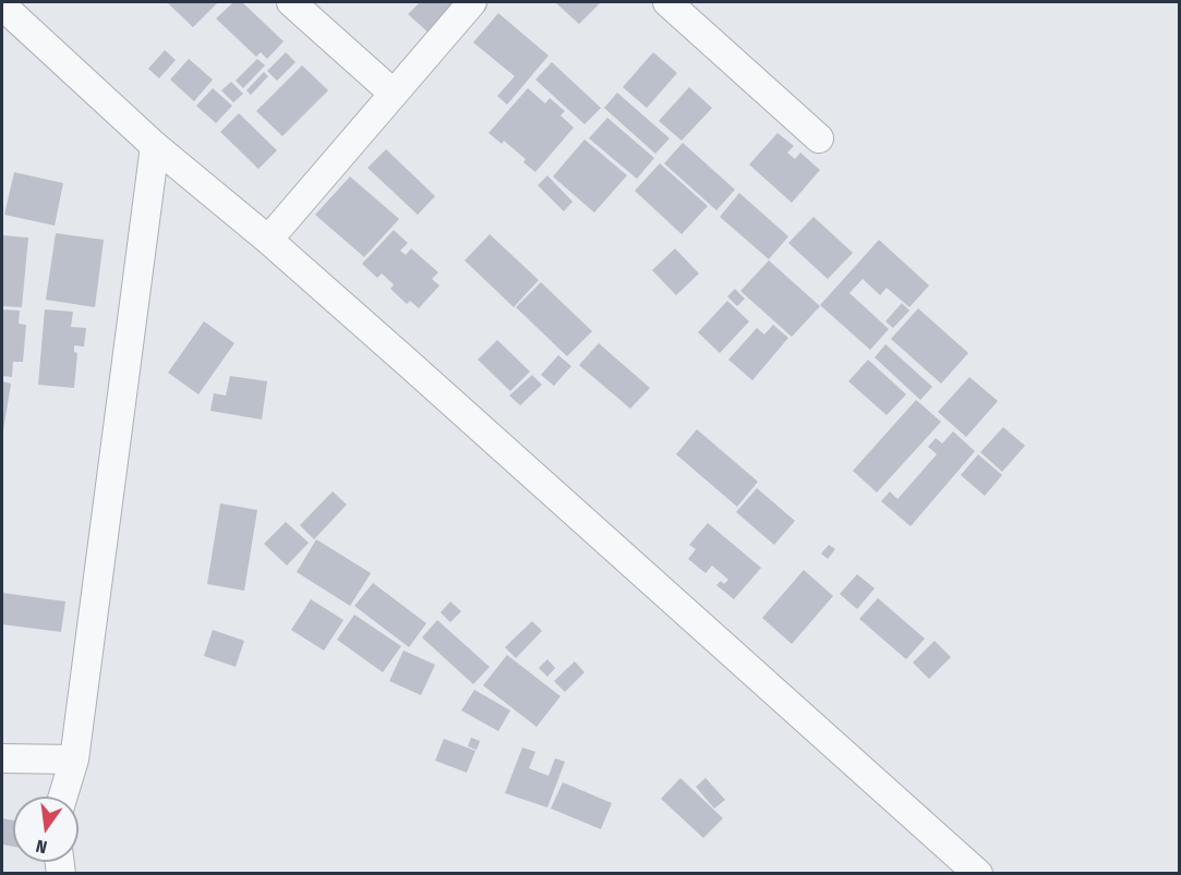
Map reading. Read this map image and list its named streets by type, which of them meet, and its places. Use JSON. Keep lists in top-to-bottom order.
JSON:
{
  "north": "bottom"
}
